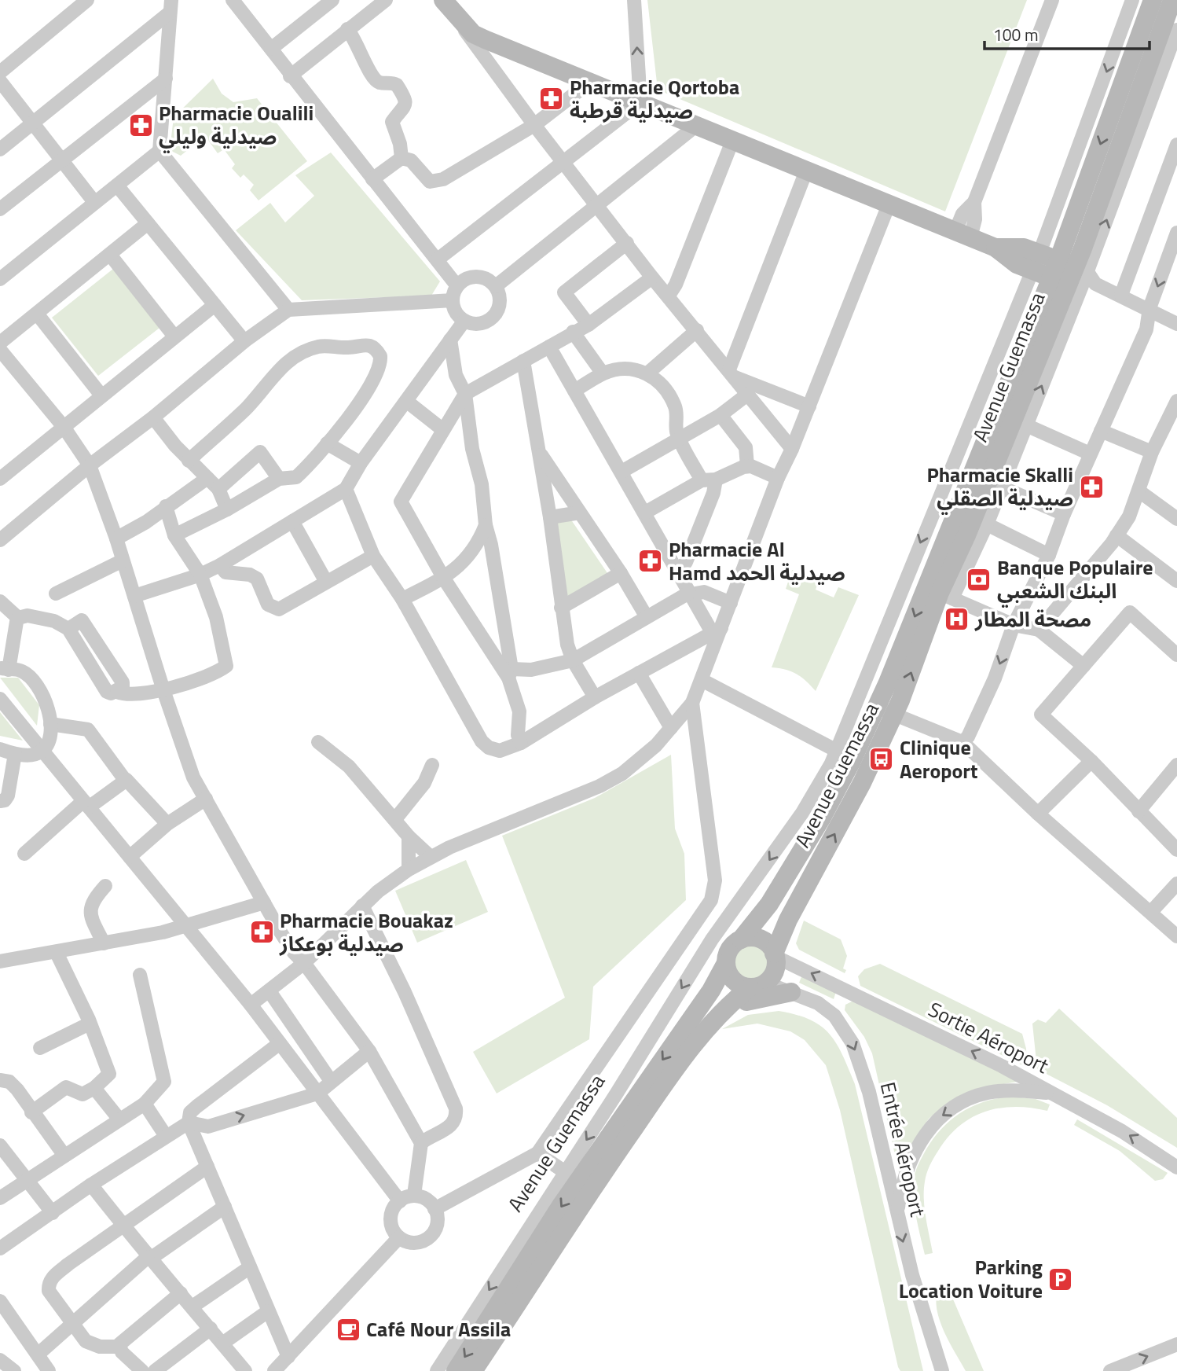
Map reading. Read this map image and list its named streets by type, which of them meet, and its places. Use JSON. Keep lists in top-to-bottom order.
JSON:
{
  "streets": {
    "main road": ["Avenue Guemassa"],
    "street": ["Sortie Aéroport", "Entrée Aéroport"]
  },
  "crossings": [
    ["Avenue Guemassa", "Sortie Aéroport"],
    ["Avenue Guemassa", "Entrée Aéroport"],
    ["Sortie Aéroport", "Entrée Aéroport"]
  ],
  "one_way": ["Sortie Aéroport", "Entrée Aéroport"],
  "places": {
    "pharmacy": [
      "Pharmacie Qortoba صيدلية قرطبة",
      "Pharmacie Oualili صيدلية وليلي",
      "Pharmacie Skalli صيدلية الصقلي",
      "Pharmacie Al Hamd صيدلية الحمد",
      "Pharmacie Bouakaz صيدلية بوعكاز"
    ],
    "bank": ["Banque Populaire البنك الشعبي"],
    "hospital": ["مصحة المطار"],
    "bus stop": ["Clinique Aeroport"],
    "parking": ["Parking Location Voiture"],
    "cafe": ["Café Nour Assila"]
  },
  "scale_bar": "100 m"
}
